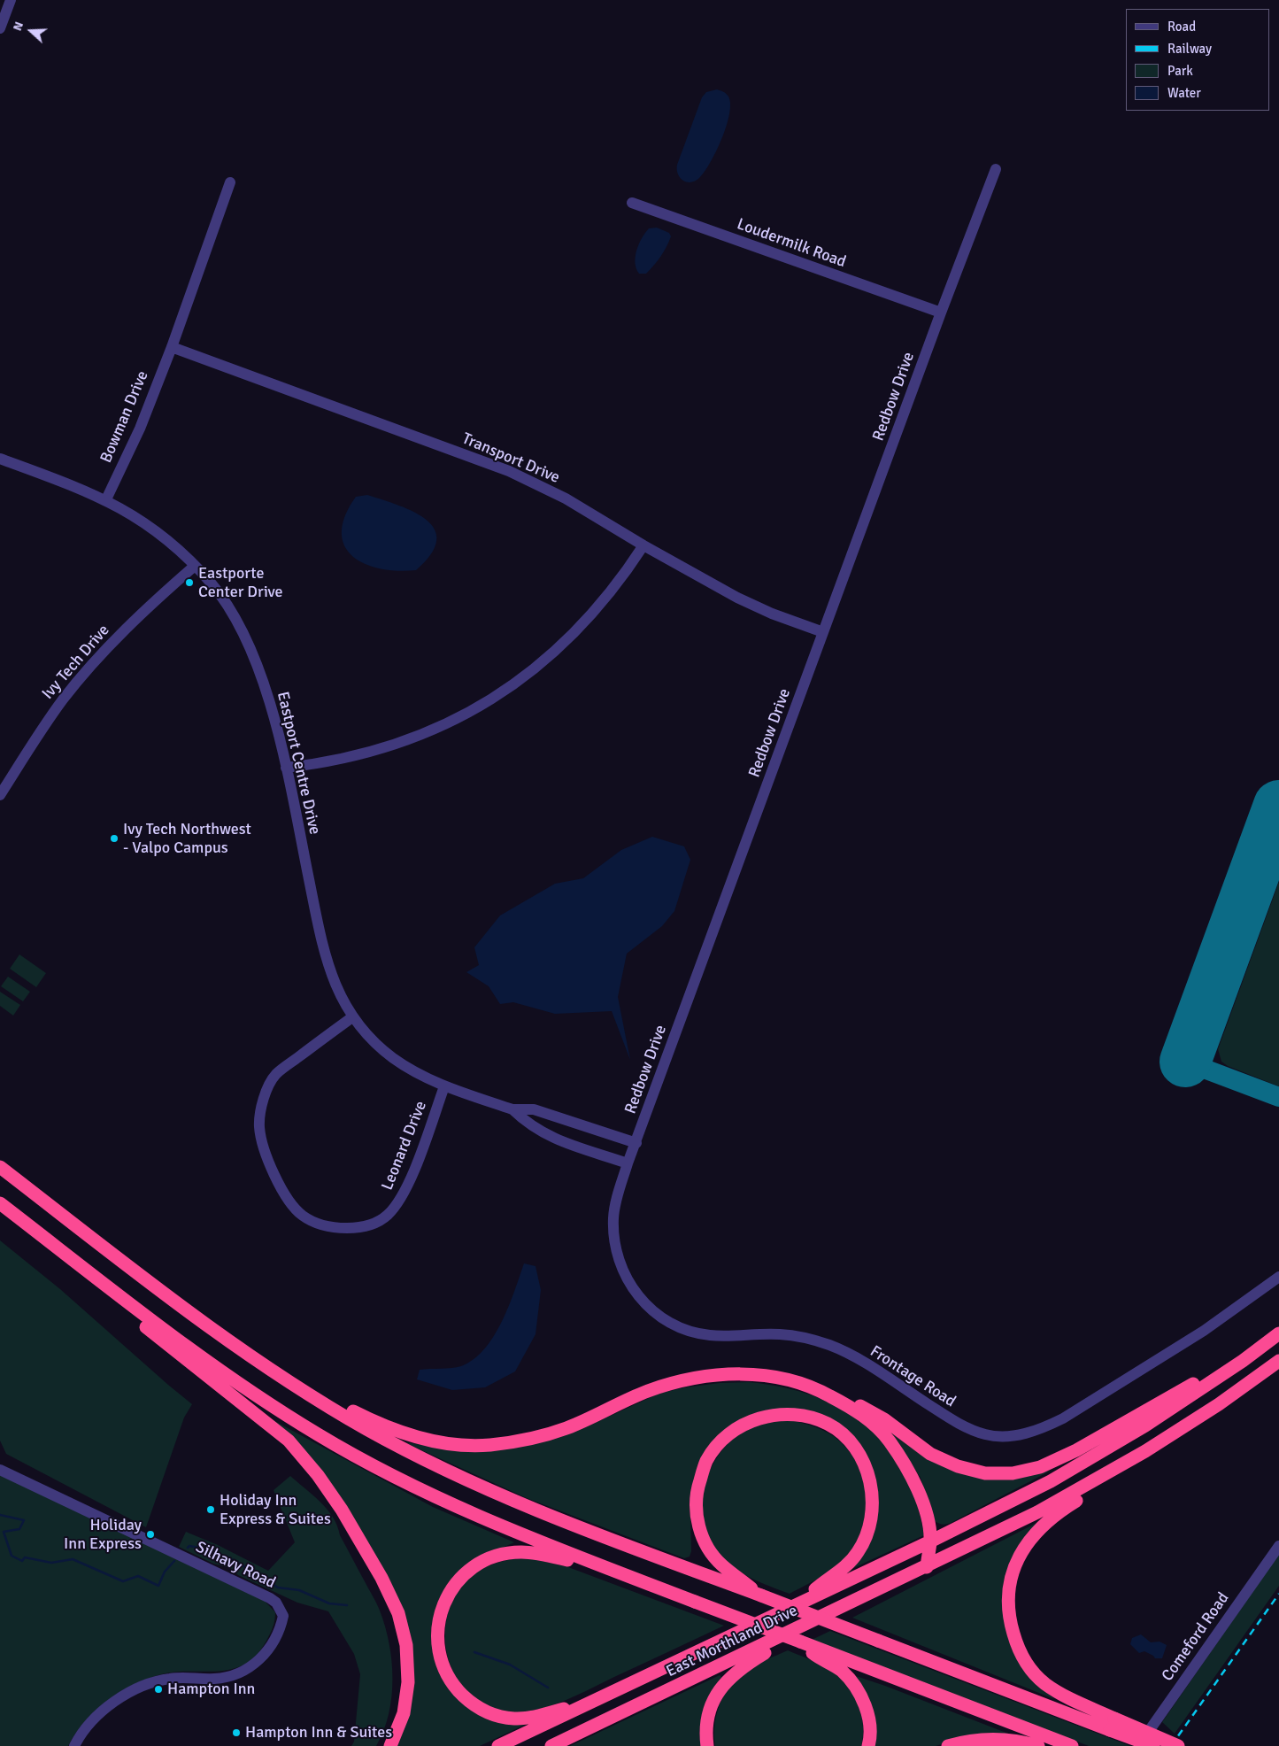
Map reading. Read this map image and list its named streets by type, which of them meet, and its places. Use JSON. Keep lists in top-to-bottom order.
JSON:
{
  "streets": {
    "highway": ["East Morthland Drive"],
    "street": [
      "Loudermilk Road",
      "Redbow Drive",
      "Bowman Drive",
      "Transport Drive",
      "Ivy Tech Drive",
      "Eastport Centre Drive",
      "Leonard Drive",
      "Frontage Road",
      "Silhavy Road",
      "Comeford Road"
    ]
  },
  "crossings": [
    ["Loudermilk Road", "Redbow Drive"],
    ["Redbow Drive", "Transport Drive"],
    ["Redbow Drive", "Eastport Centre Drive"],
    ["Redbow Drive", "Frontage Road"],
    ["Bowman Drive", "Transport Drive"],
    ["Bowman Drive", "Eastport Centre Drive"],
    ["Ivy Tech Drive", "Eastport Centre Drive"],
    ["Eastport Centre Drive", "Leonard Drive"],
    ["Eastport Centre Drive", "Frontage Road"]
  ],
  "places": [
    "Eastporte Center Drive",
    "Ivy Tech Northwest - Valpo Campus",
    "Holiday Inn Express & Suites",
    "Holiday Inn Express",
    "Hampton Inn",
    "Hampton Inn & Suites"
  ],
  "legend": [
    "Road",
    "Railway",
    "Park",
    "Water"
  ],
  "north": "left"
}
